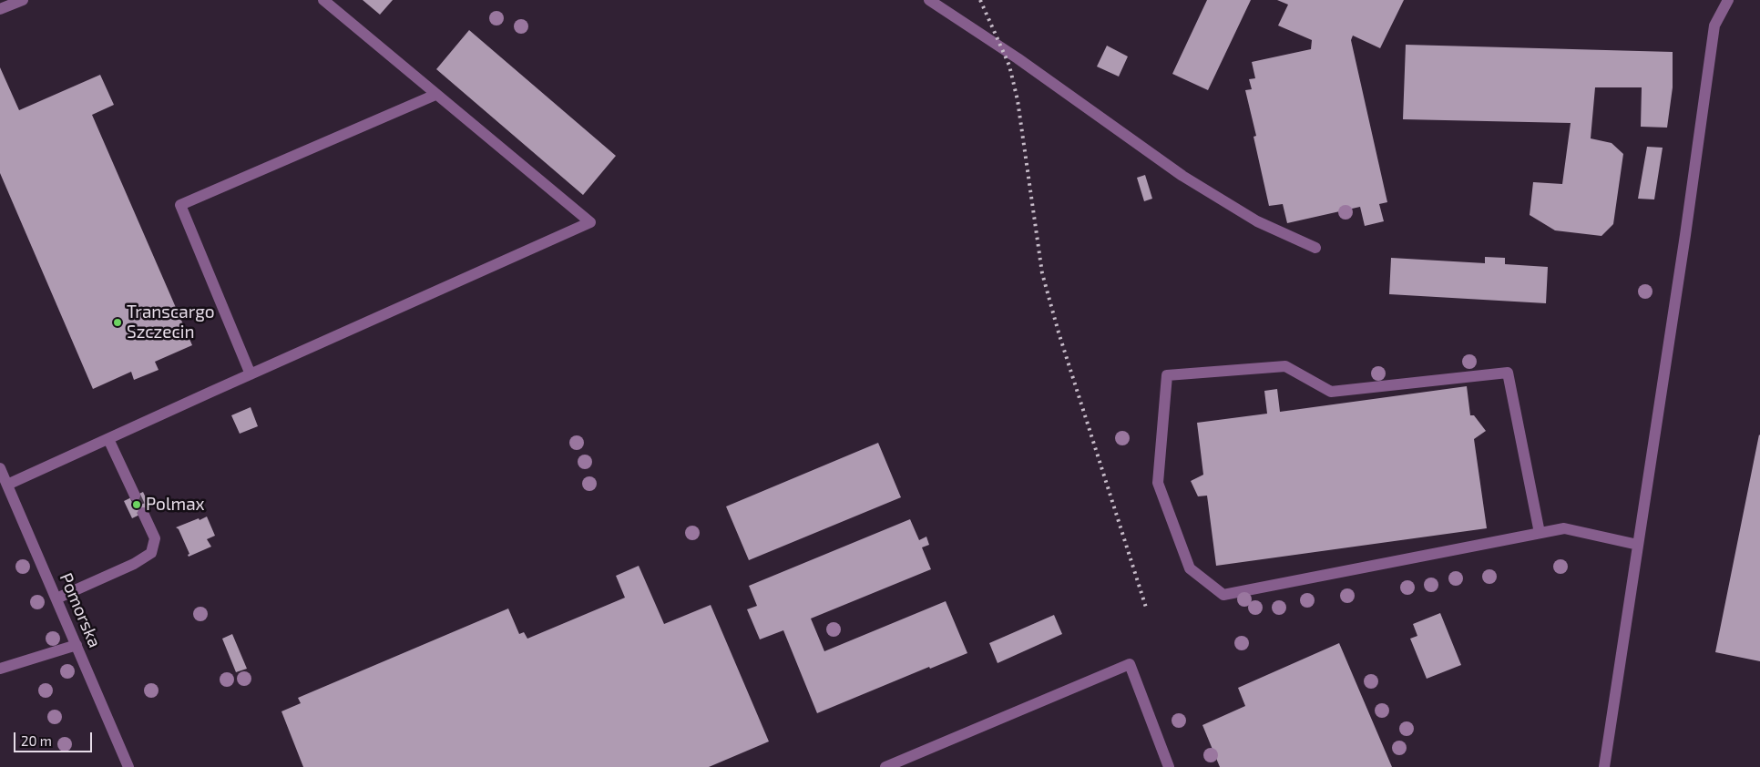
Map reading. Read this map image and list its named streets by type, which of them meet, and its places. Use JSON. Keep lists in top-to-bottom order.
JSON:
{
  "streets": {
    "street": ["Pomorska"]
  },
  "places": ["Transcargo Szczecin", "Polmax"],
  "scale_bar": "20 m"
}
